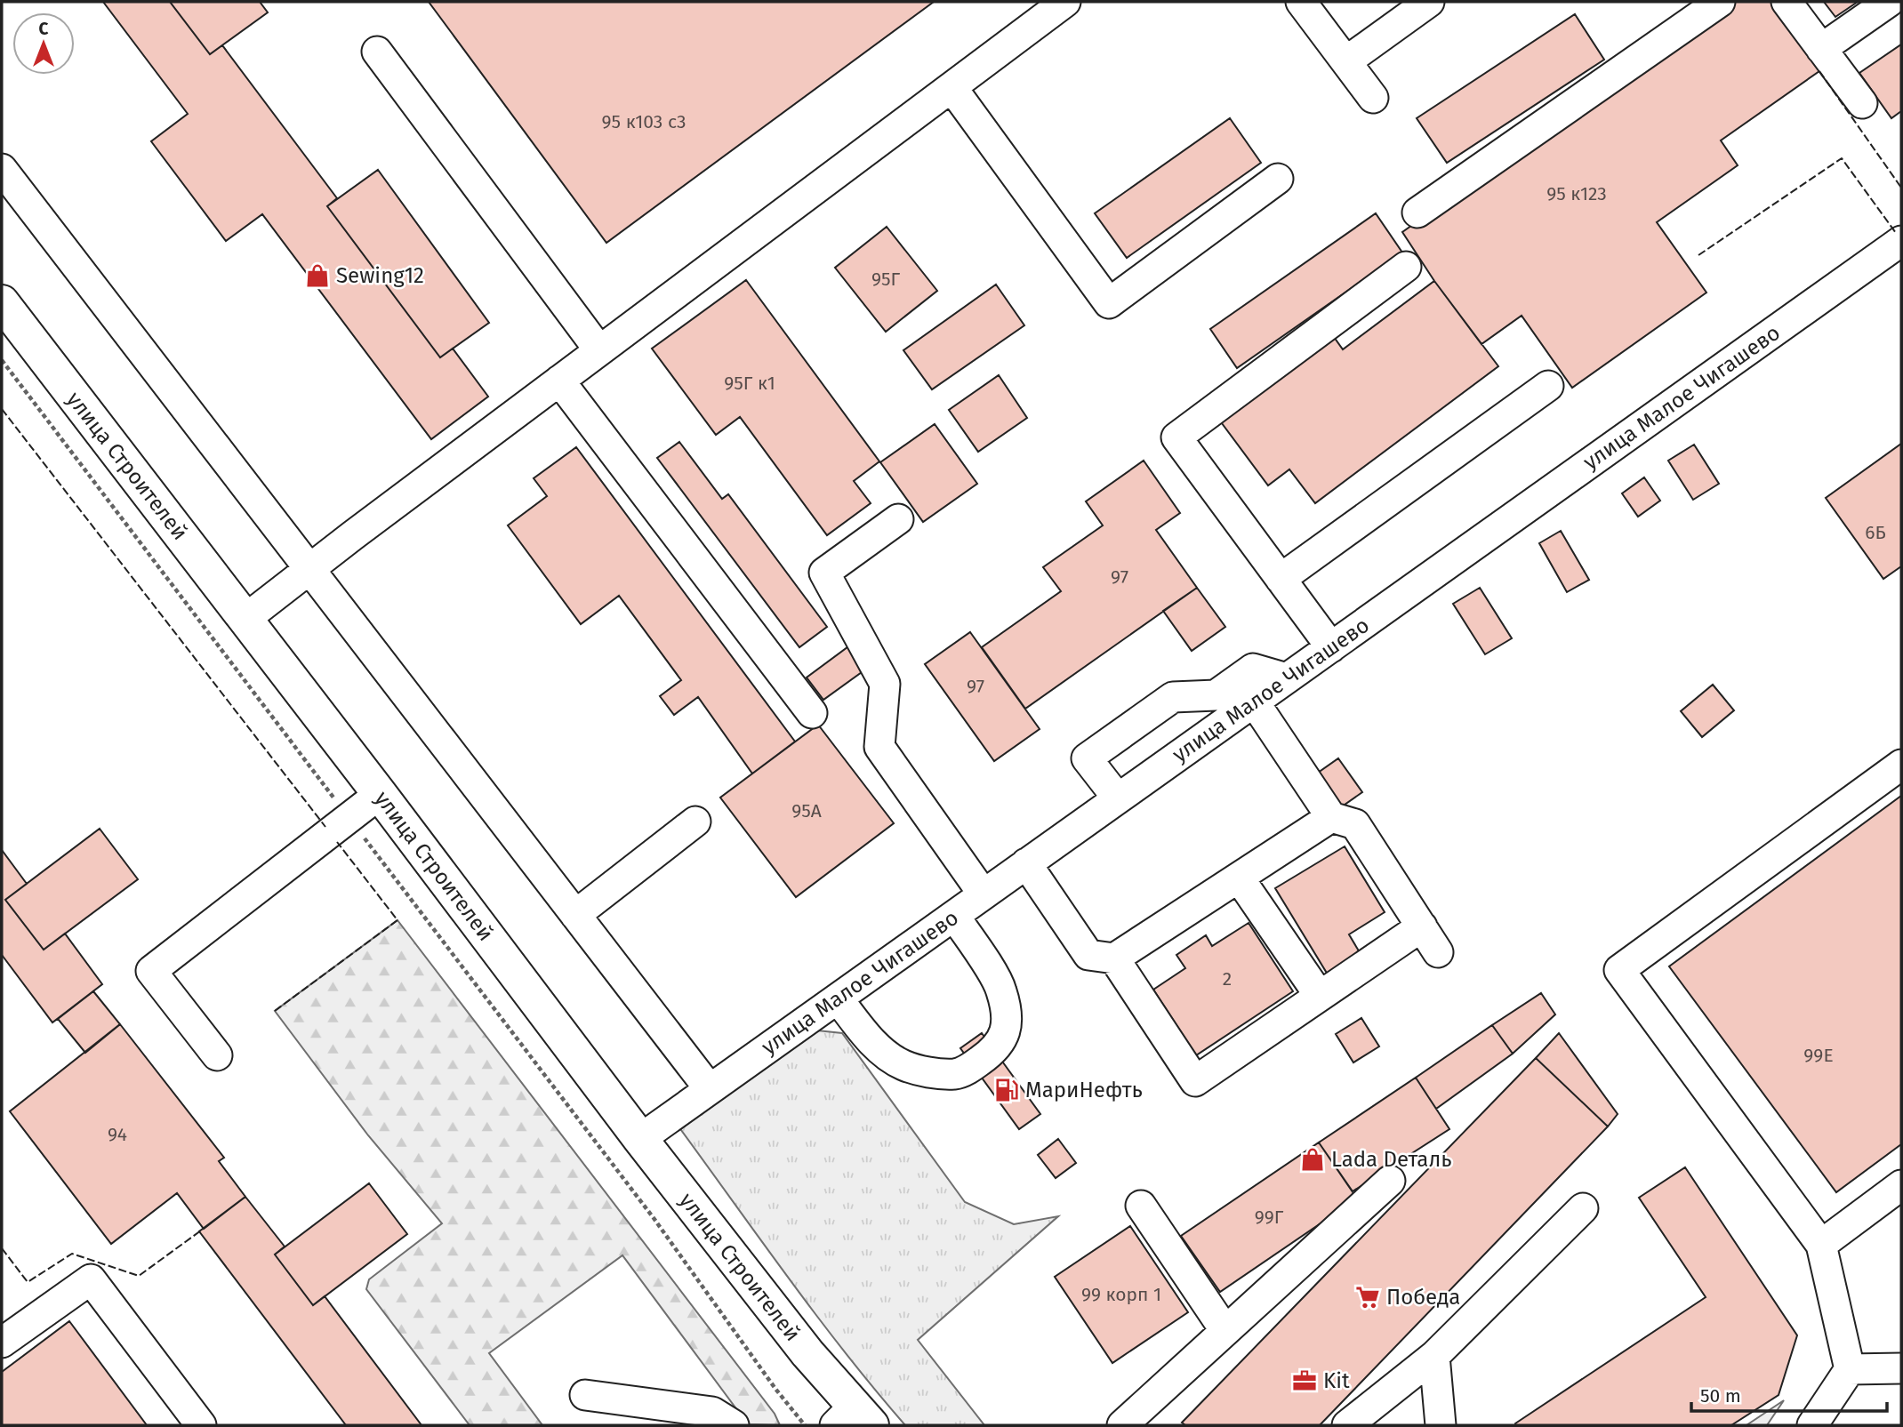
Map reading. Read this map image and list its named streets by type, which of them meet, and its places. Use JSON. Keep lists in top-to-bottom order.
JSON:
{
  "streets": {
    "main road": ["улица Строителей"],
    "street": ["улица Малое Чигашево"]
  },
  "crossings": [
    ["улица Малое Чигашево", "улица Строителей"]
  ],
  "places": {
    "shop": ["Sewing12", "Lada Dеталь"],
    "fuel station": ["МариНефть"],
    "supermarket": ["Победа"],
    "office": ["Kit"]
  },
  "house_numbers": [
    "95 к103 с3",
    "95 к123",
    "95Г",
    "95Г к1",
    "6Б",
    "97",
    "97",
    "95А",
    "2",
    "99Е",
    "94",
    "99Г",
    "99 корп 1"
  ],
  "scale_bar": "50 m",
  "north": "top"
}
